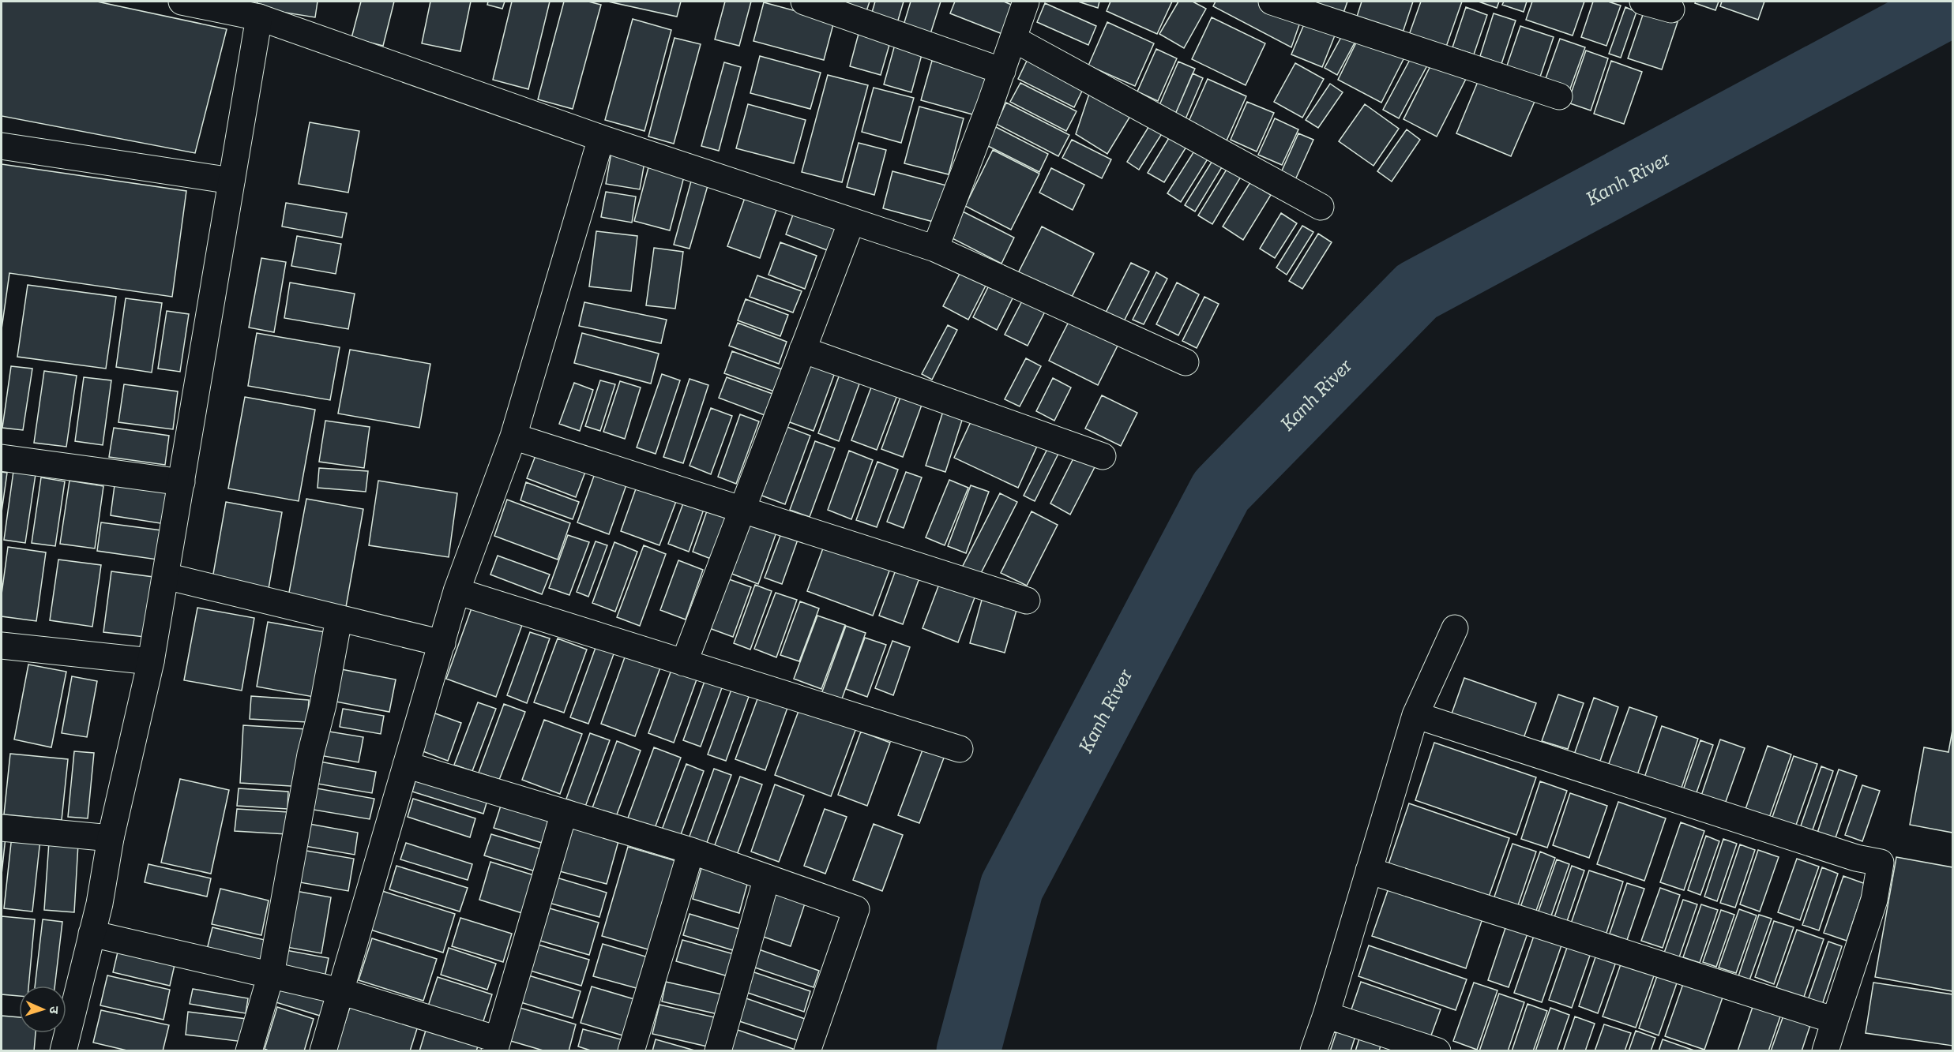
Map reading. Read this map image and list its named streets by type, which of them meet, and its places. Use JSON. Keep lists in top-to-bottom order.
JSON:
{
  "water": ["Kanh River"],
  "north": "right"
}
